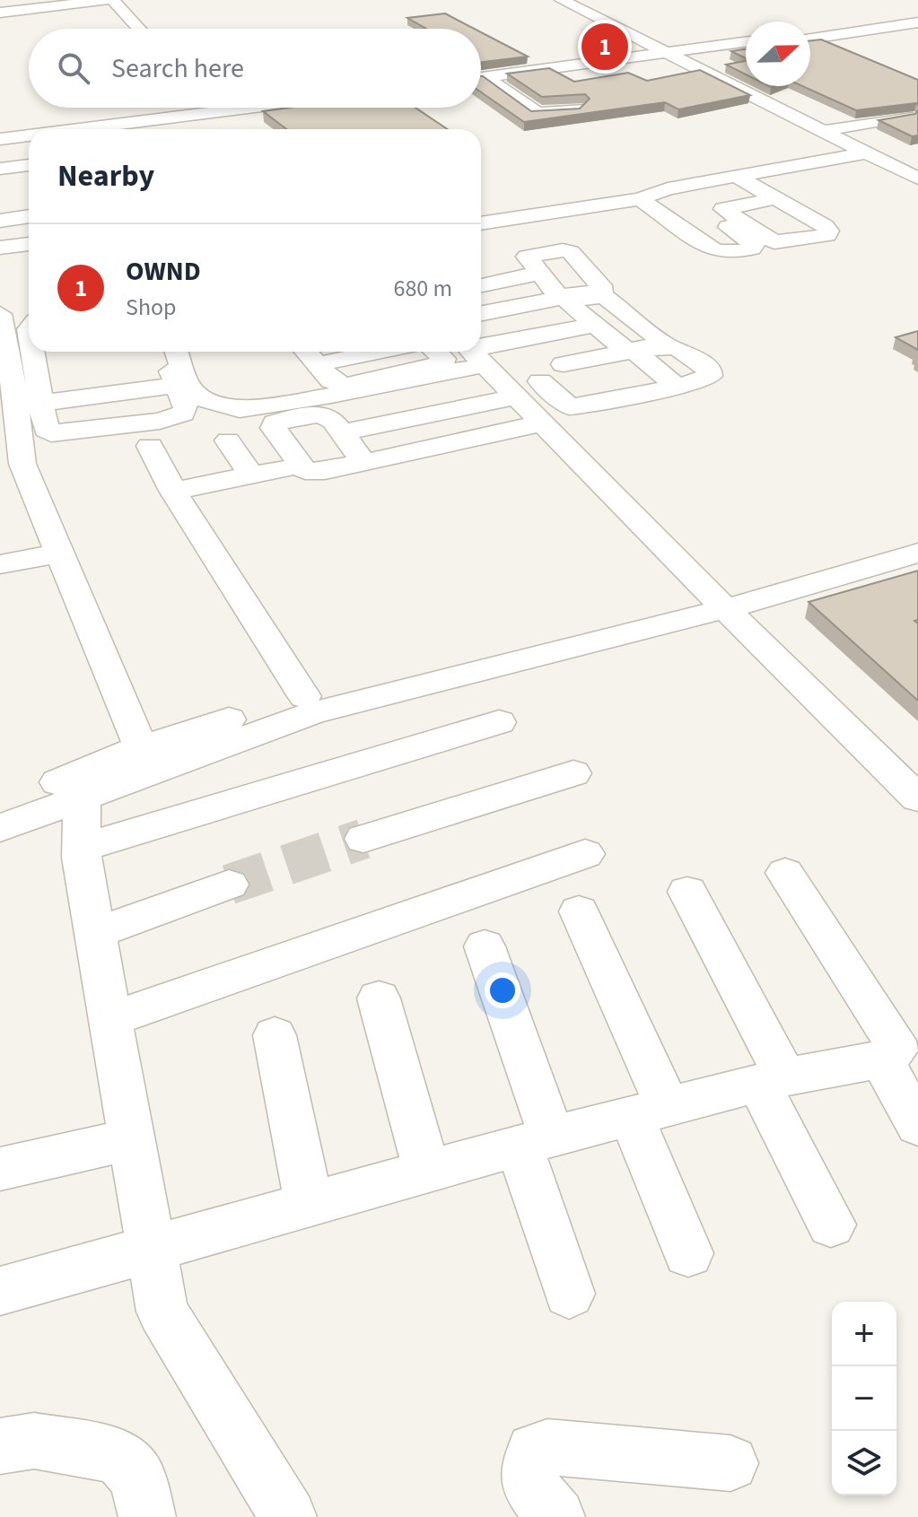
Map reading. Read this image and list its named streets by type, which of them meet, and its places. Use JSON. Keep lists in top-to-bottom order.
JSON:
{
  "north": "right",
  "page": {
    "pins": "1",
    "search": "Search here",
    "heading": "Nearby",
    "list": [
      {
        "mark": "1",
        "name": "OWND",
        "note": "Shop",
        "value": "680 m"
      }
    ],
    "map_buttons": ["+", "−"]
  }
}
